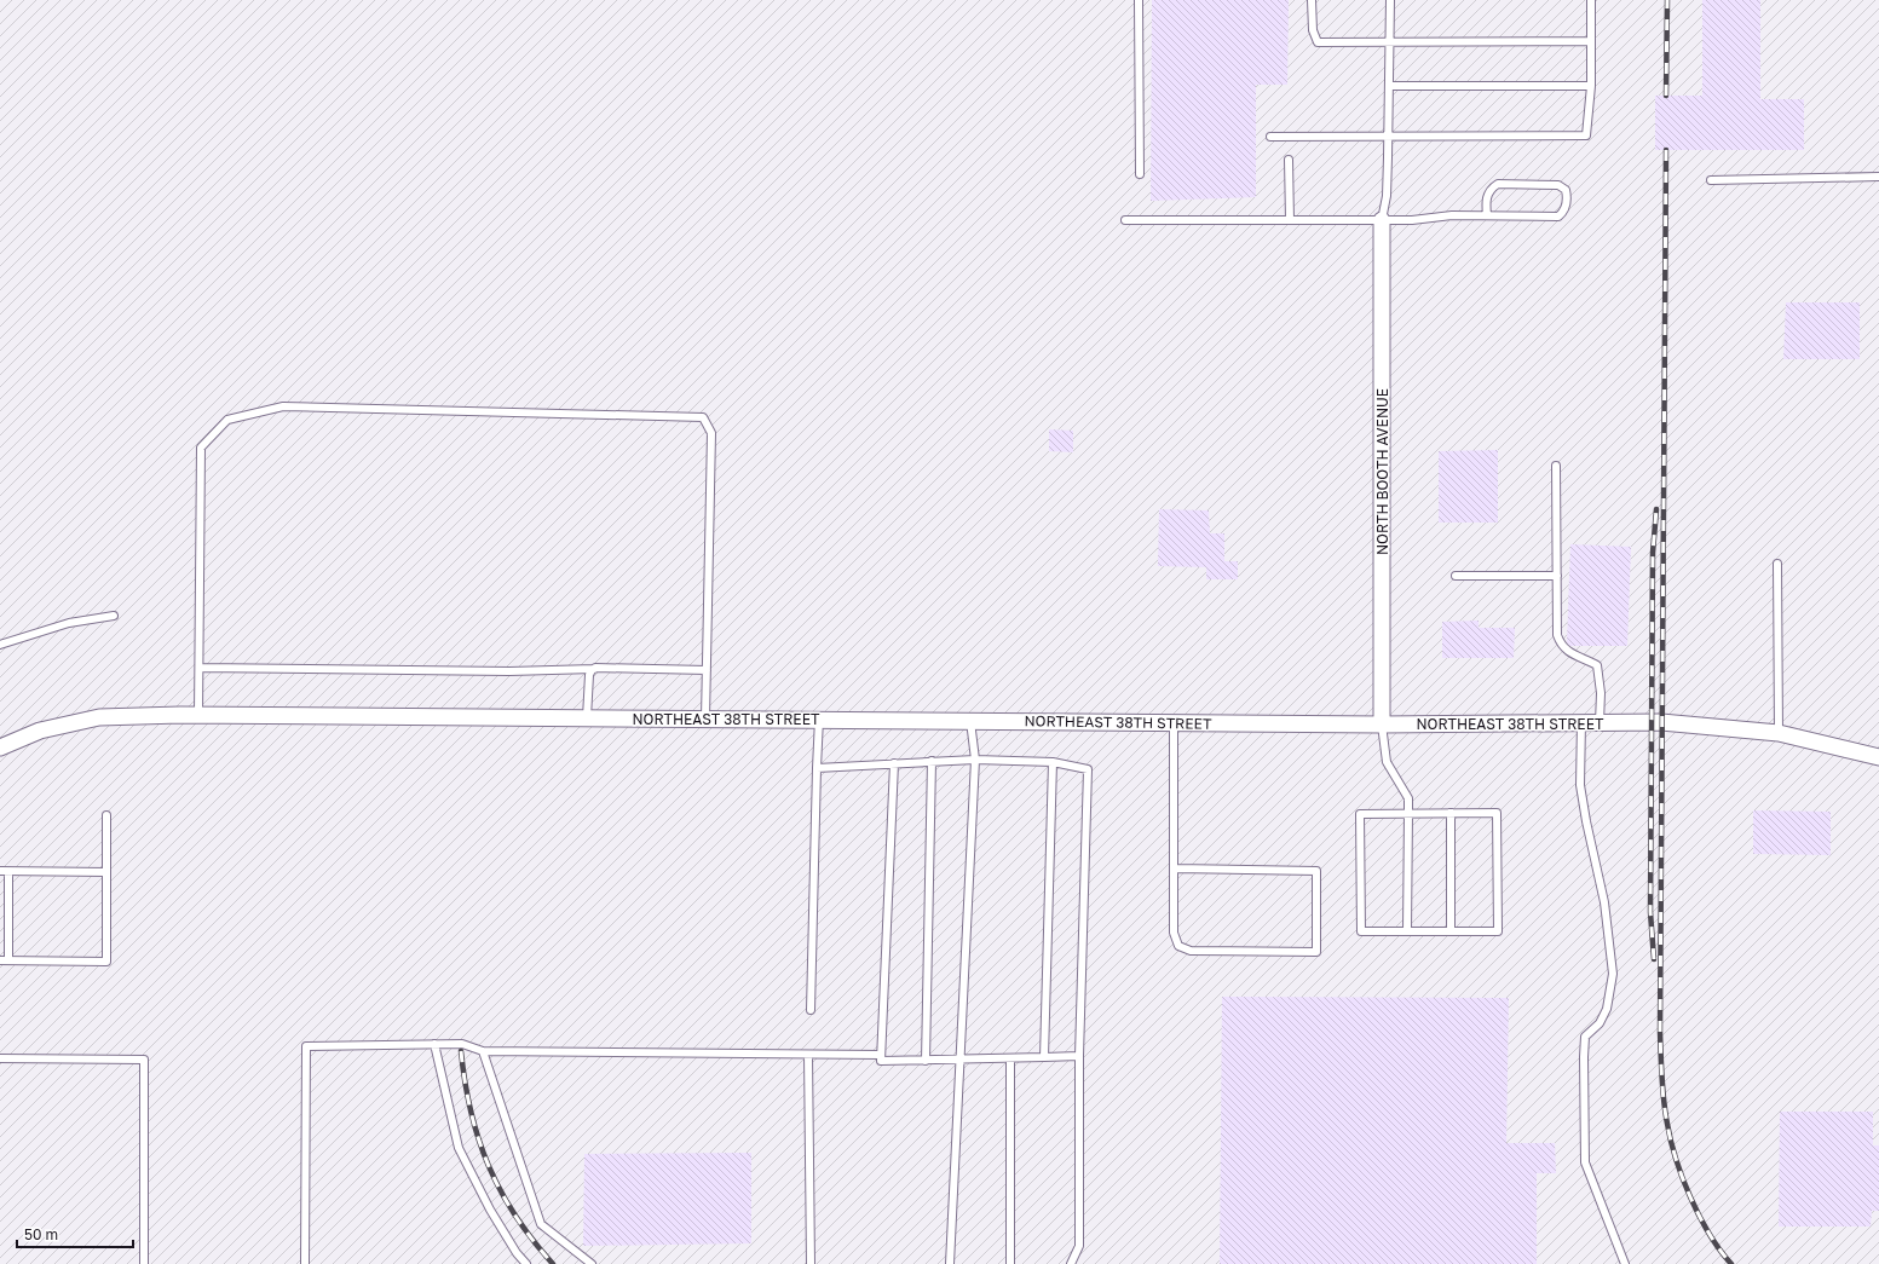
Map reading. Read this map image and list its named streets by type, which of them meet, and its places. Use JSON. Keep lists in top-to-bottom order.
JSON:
{
  "streets": {
    "street": ["NORTH BOOTH AVENUE", "NORTHEAST 38TH STREET"]
  },
  "crossings": [
    ["NORTH BOOTH AVENUE", "NORTHEAST 38TH STREET"]
  ],
  "scale_bar": "50 m"
}
